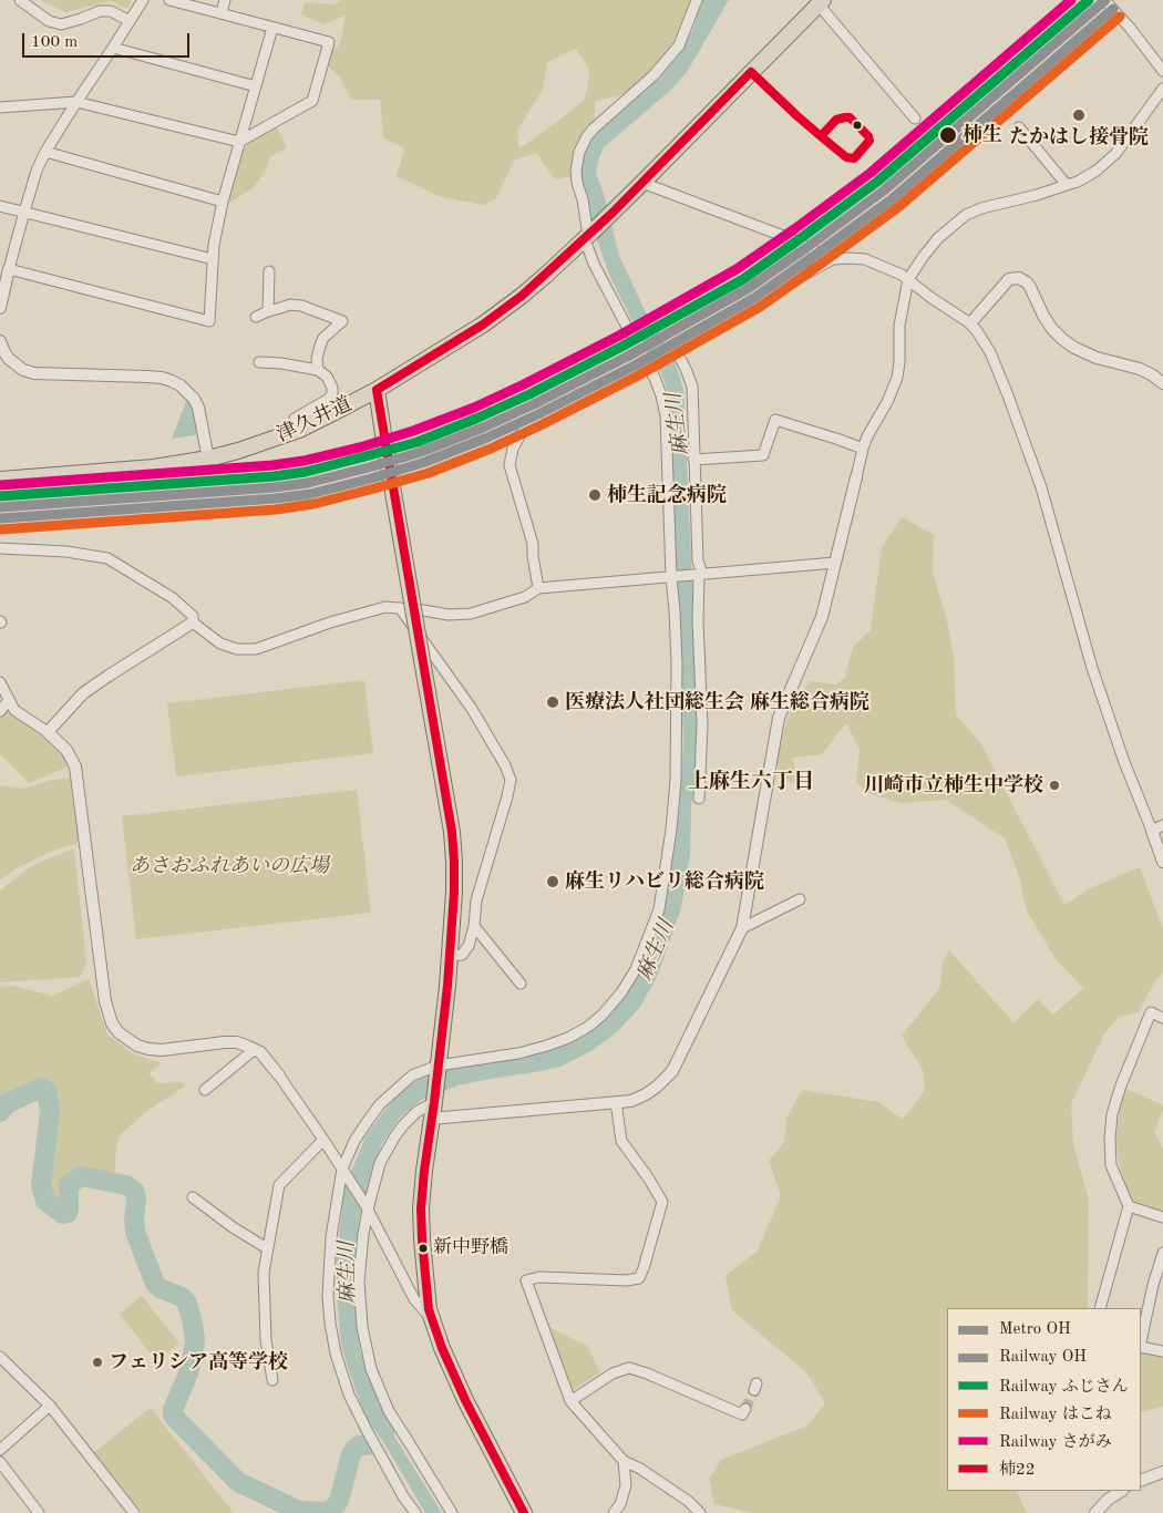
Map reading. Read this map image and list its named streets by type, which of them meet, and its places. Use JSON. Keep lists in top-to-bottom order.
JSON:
{
  "streets": {
    "main road": ["津久井道"]
  },
  "districts": ["上麻生六丁目"],
  "water": ["麻生川"],
  "parks": ["あさおふれあいの広場"],
  "places": [
    "たかはし接骨院",
    "柿生",
    "柿生記念病院",
    "医療法人社団総生会 麻生総合病院",
    "川崎市立柿生中学校",
    "麻生リハビリ総合病院",
    "新中野橋",
    "フェリシア高等学校"
  ],
  "lines": [
    "metro line OH",
    "rail line ふじさん",
    "rail line さがみ",
    "rail line OH",
    "rail line はこね",
    "transit line 柿22"
  ],
  "legend": [
    "Metro OH",
    "Railway OH",
    "Railway ふじさん",
    "Railway はこね",
    "Railway さがみ",
    "柿22"
  ],
  "scale_bar": "100 m"
}
